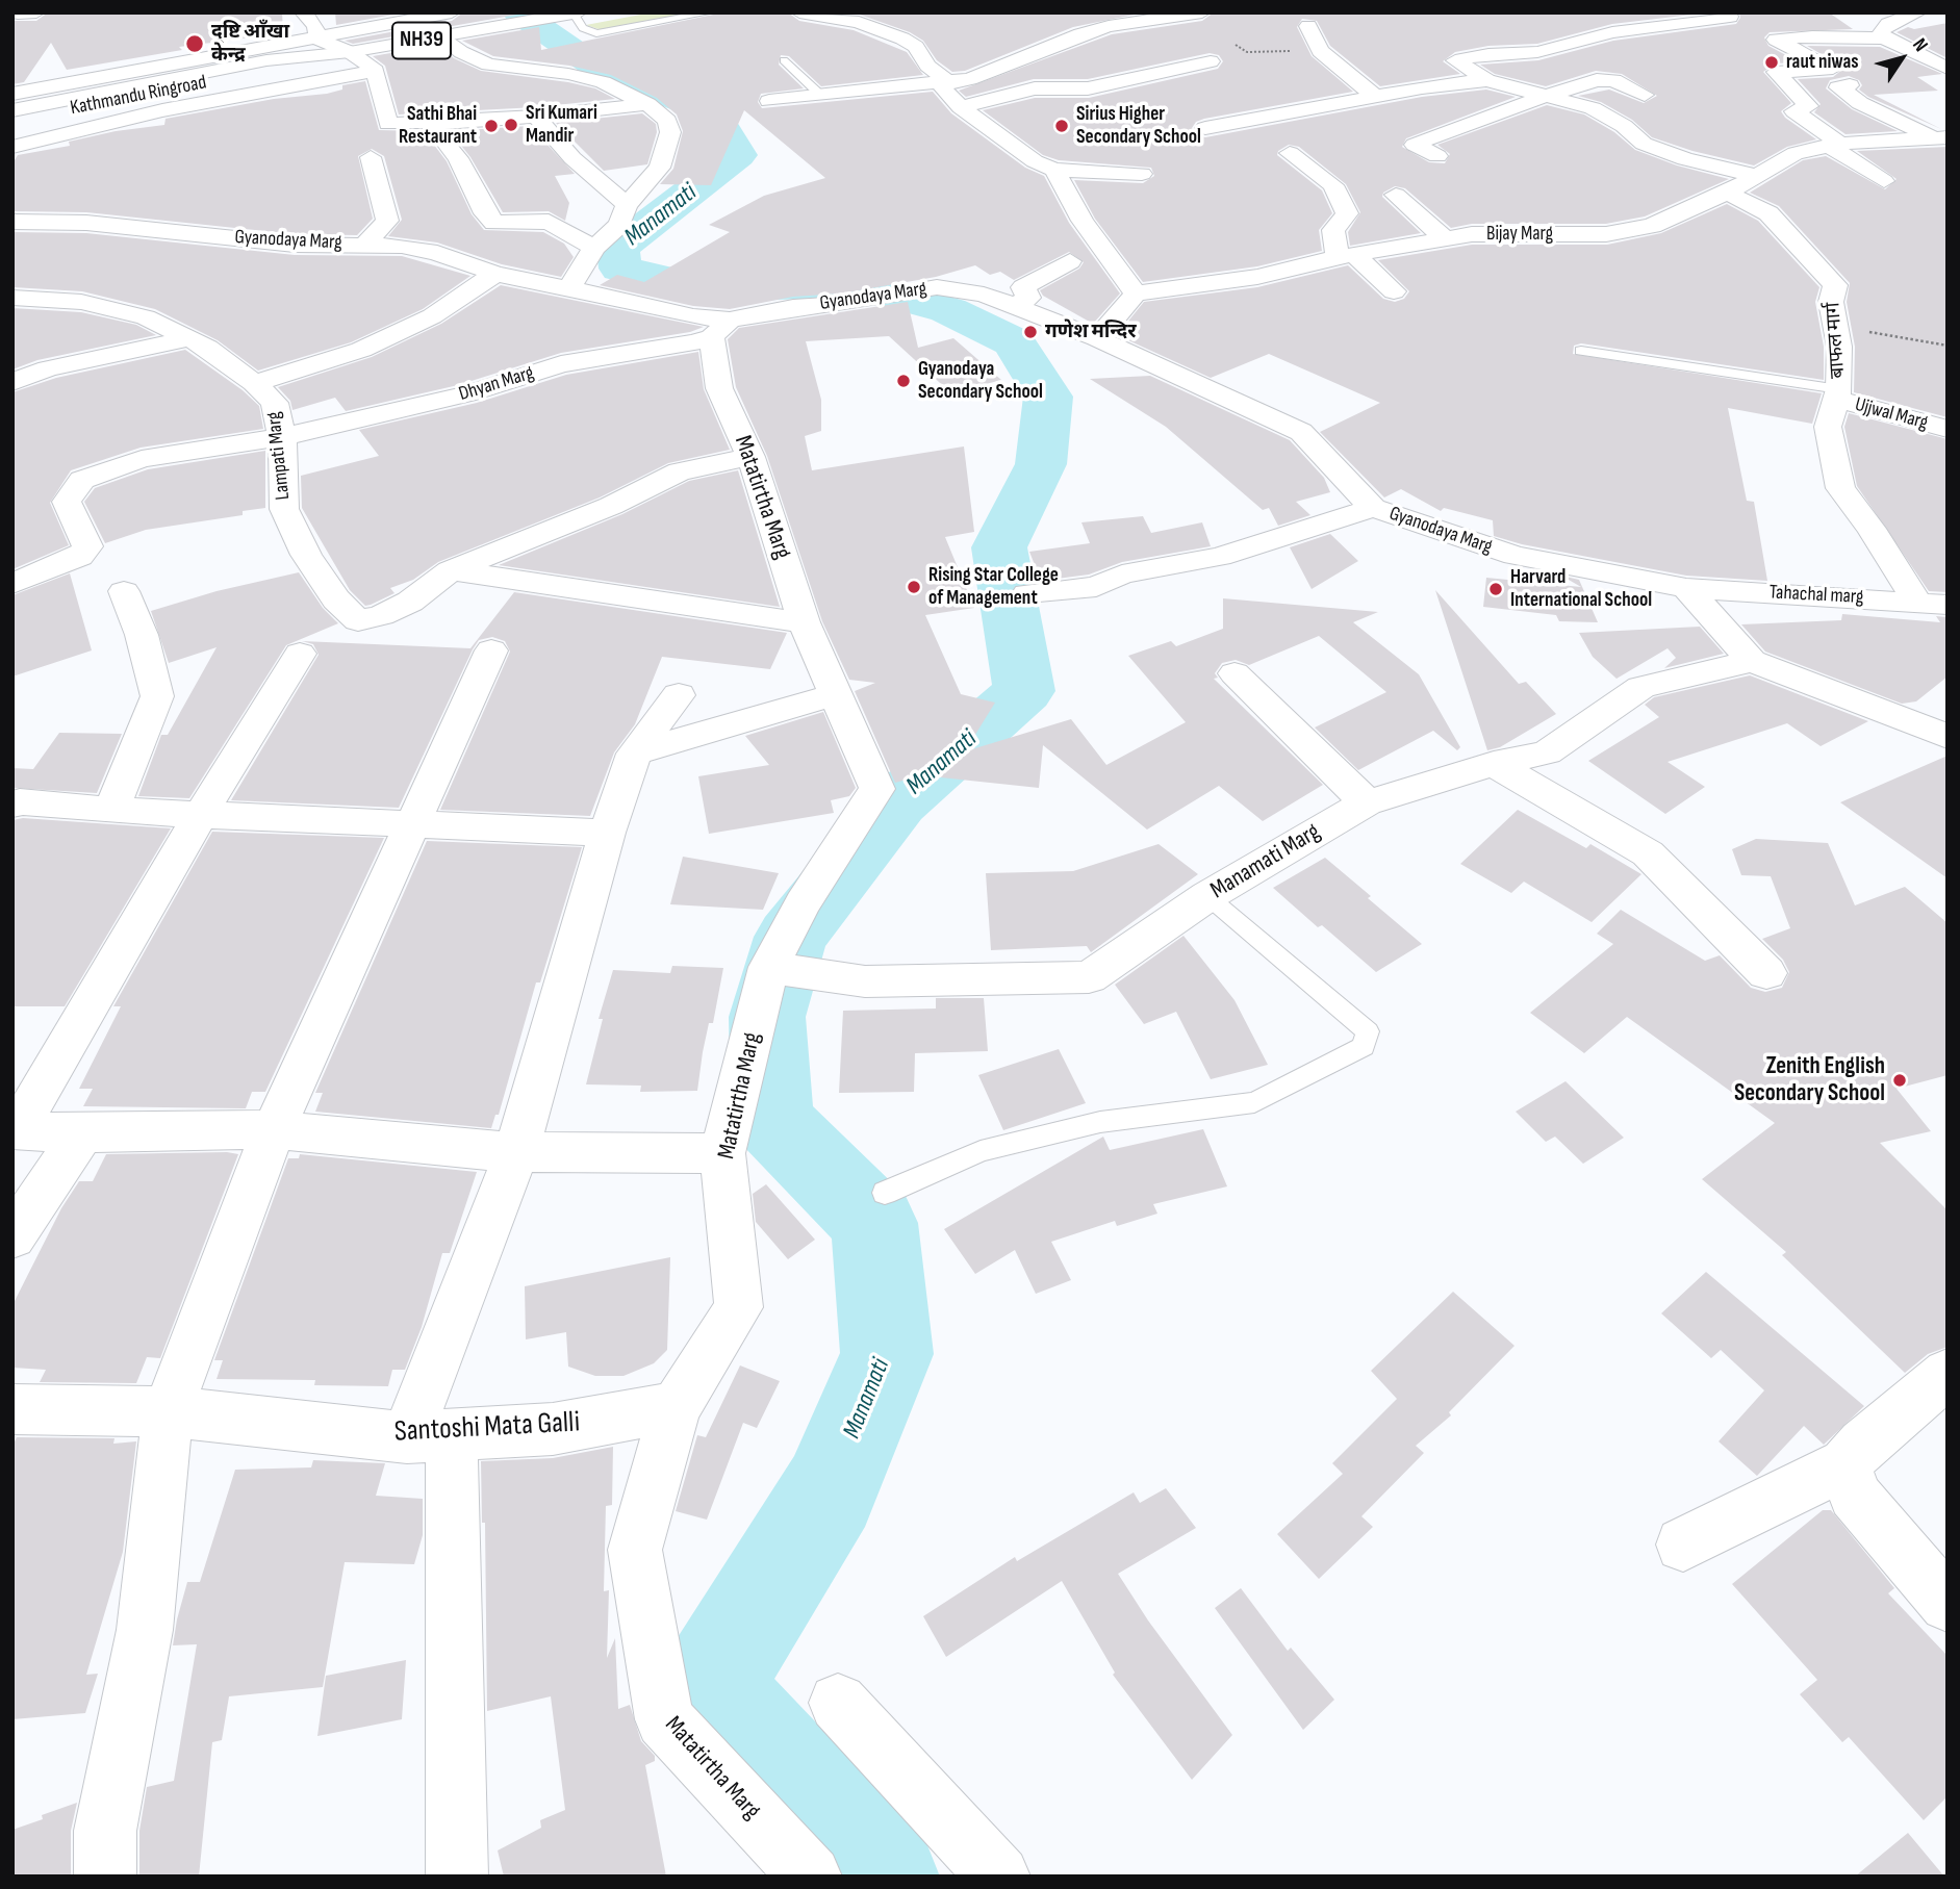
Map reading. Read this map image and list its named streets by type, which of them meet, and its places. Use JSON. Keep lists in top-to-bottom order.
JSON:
{
  "streets": {
    "main road": [
      "NH39",
      "Kathmandu Ringroad",
      "Bijay Marg",
      "Gyanodaya Marg",
      "बाफल मार्ग",
      "Dhyan Marg",
      "Ujjwal Marg",
      "Lampati Marg",
      "Matatirtha Marg",
      "Tahachal marg",
      "Manamati Marg",
      "Santoshi Mata Galli"
    ]
  },
  "crossings": [
    ["Bijay Marg", "बाफल मार्ग"],
    ["Gyanodaya Marg", "Dhyan Marg"],
    ["Gyanodaya Marg", "Matatirtha Marg"],
    ["Gyanodaya Marg", "Tahachal marg"],
    ["बाफल मार्ग", "Ujjwal Marg"],
    ["बाफल मार्ग", "Tahachal marg"],
    ["Dhyan Marg", "Lampati Marg"],
    ["Dhyan Marg", "Matatirtha Marg"],
    ["Matatirtha Marg", "Manamati Marg"],
    ["Matatirtha Marg", "Santoshi Mata Galli"]
  ],
  "water": ["Manamati"],
  "places": [
    "द्ष्टि आँखा केन्द्र",
    "raut niwas",
    "Sri Kumari Mandir",
    "Sathi Bhai Restaurant",
    "Sirius Higher Secondary School",
    "गणेश मन्दिर",
    "Gyanodaya Secondary School",
    "Rising Star College of Management",
    "Harvard International School",
    "Zenith English Secondary School"
  ],
  "north": "top right"
}
